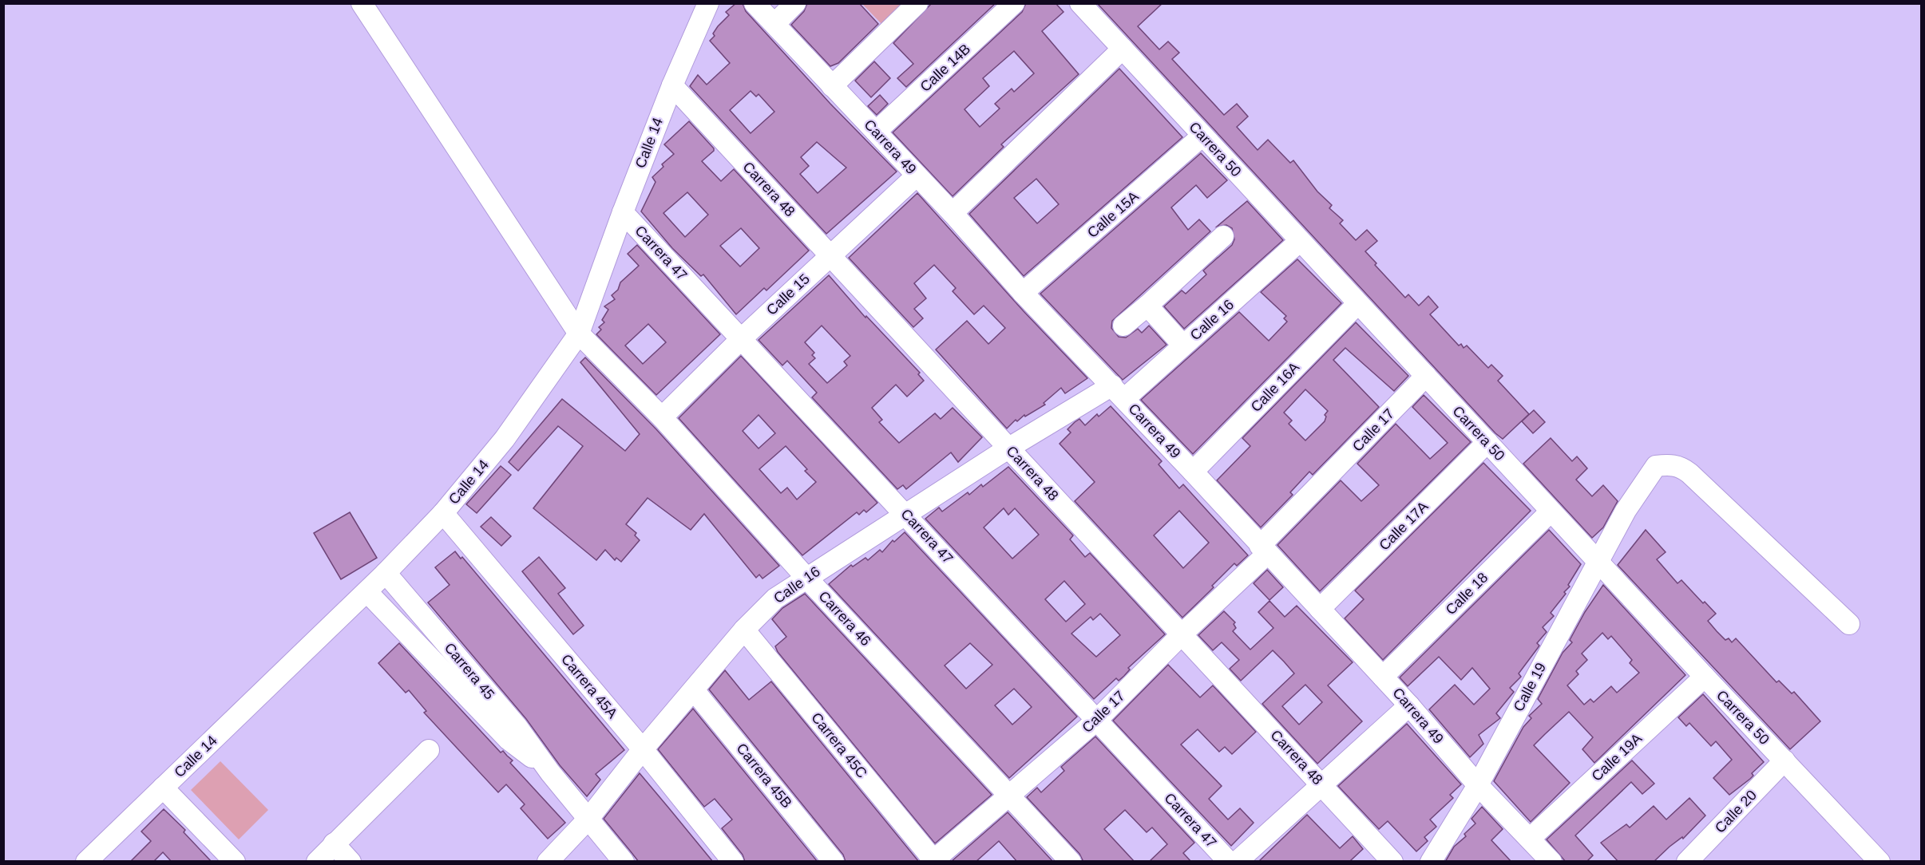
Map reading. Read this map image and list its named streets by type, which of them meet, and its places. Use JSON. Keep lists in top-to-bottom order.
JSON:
{
  "streets": {
    "street": [
      "Calle 14B",
      "Calle 14",
      "Carrera 49",
      "Carrera 50",
      "Carrera 48",
      "Calle 15A",
      "Carrera 47",
      "Calle 15",
      "Calle 16",
      "Calle 16A",
      "Calle 17",
      "Calle 17A",
      "Calle 18",
      "Carrera 46",
      "Carrera 45",
      "Carrera 45A",
      "Calle 19",
      "Carrera 45C",
      "Calle 19A",
      "Carrera 45B",
      "Calle 20"
    ]
  },
  "crossings": [
    ["Calle 14B", "Carrera 49"],
    ["Calle 14", "Carrera 48"],
    ["Calle 14", "Carrera 47"],
    ["Calle 14", "Carrera 46"],
    ["Calle 14", "Carrera 45"],
    ["Calle 14", "Carrera 45A"],
    ["Carrera 49", "Calle 15A"],
    ["Carrera 49", "Calle 15"],
    ["Carrera 49", "Calle 16"],
    ["Carrera 49", "Calle 16A"],
    ["Carrera 49", "Calle 17"],
    ["Carrera 49", "Calle 17A"],
    ["Carrera 49", "Calle 18"],
    ["Carrera 49", "Calle 19"],
    ["Carrera 49", "Calle 19A"],
    ["Carrera 50", "Calle 15A"],
    ["Carrera 50", "Calle 16"],
    ["Carrera 50", "Calle 16A"],
    ["Carrera 50", "Calle 17"],
    ["Carrera 50", "Calle 17A"],
    ["Carrera 50", "Calle 18"],
    ["Carrera 50", "Calle 19"],
    ["Carrera 50", "Calle 19A"],
    ["Carrera 50", "Calle 20"],
    ["Carrera 48", "Calle 15"],
    ["Carrera 48", "Calle 16"],
    ["Carrera 48", "Calle 17"],
    ["Carrera 47", "Calle 15"],
    ["Carrera 47", "Calle 16"],
    ["Carrera 47", "Calle 17"],
    ["Calle 15", "Carrera 46"],
    ["Calle 16", "Carrera 46"],
    ["Calle 16", "Carrera 45"],
    ["Calle 16", "Carrera 45A"],
    ["Calle 16", "Carrera 45C"],
    ["Calle 16", "Carrera 45B"],
    ["Calle 17", "Carrera 46"],
    ["Calle 17", "Carrera 45C"]
  ]
}
